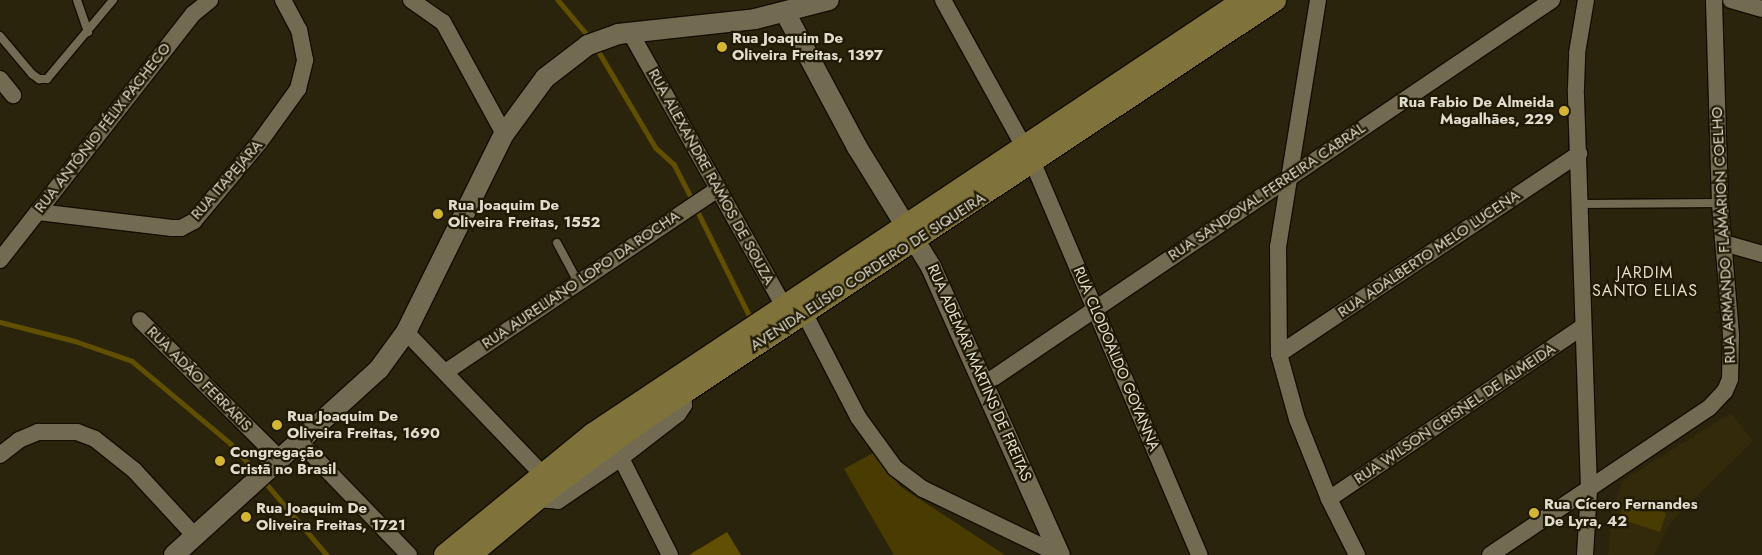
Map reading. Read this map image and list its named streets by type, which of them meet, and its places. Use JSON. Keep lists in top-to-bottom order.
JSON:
{
  "streets": {
    "main road": ["AVENIDA ELÍSIO CORDEIRO DE SIQUEIRA"],
    "street": [
      "RUA ANTÔNIO FÉLIX PACHECO",
      "RUA ALEXANDRE RAMOS DE SOUZA",
      "RUA ITAPEJARA",
      "RUA SANDOVAL FERREIRA CABRAL",
      "RUA ARMANDO FLAMARION COELHO",
      "RUA ADALBERTO MELO LUCENA",
      "RUA AURELIANO LOPO DA ROCHA",
      "RUA CLODOALDO GOYANNA",
      "RUA ADEMAR MARTINS DE FREITAS",
      "RUA ADÃO FERRARIS",
      "RUA WILSON CRISNEL DE ALMEIDA"
    ]
  },
  "crossings": [
    ["RUA ANTÔNIO FÉLIX PACHECO", "RUA ITAPEJARA"],
    ["RUA ALEXANDRE RAMOS DE SOUZA", "AVENIDA ELÍSIO CORDEIRO DE SIQUEIRA"],
    ["RUA ALEXANDRE RAMOS DE SOUZA", "RUA AURELIANO LOPO DA ROCHA"],
    ["RUA ALEXANDRE RAMOS DE SOUZA", "RUA ADEMAR MARTINS DE FREITAS"],
    ["RUA SANDOVAL FERREIRA CABRAL", "RUA CLODOALDO GOYANNA"],
    ["RUA SANDOVAL FERREIRA CABRAL", "RUA ADEMAR MARTINS DE FREITAS"],
    ["AVENIDA ELÍSIO CORDEIRO DE SIQUEIRA", "RUA CLODOALDO GOYANNA"],
    ["AVENIDA ELÍSIO CORDEIRO DE SIQUEIRA", "RUA ADEMAR MARTINS DE FREITAS"]
  ],
  "districts": ["JARDIM SANTO ELIAS"],
  "places": [
    "Rua Joaquim De Oliveira Freitas, 1397",
    "Rua Fabio De Almeida Magalhães, 229",
    "Rua Joaquim De Oliveira Freitas, 1552",
    "Rua Joaquim De Oliveira Freitas, 1690",
    "Congregação Cristã no Brasil",
    "Rua Cícero Fernandes De Lyra, 42",
    "Rua Joaquim De Oliveira Freitas, 1721"
  ]
}
